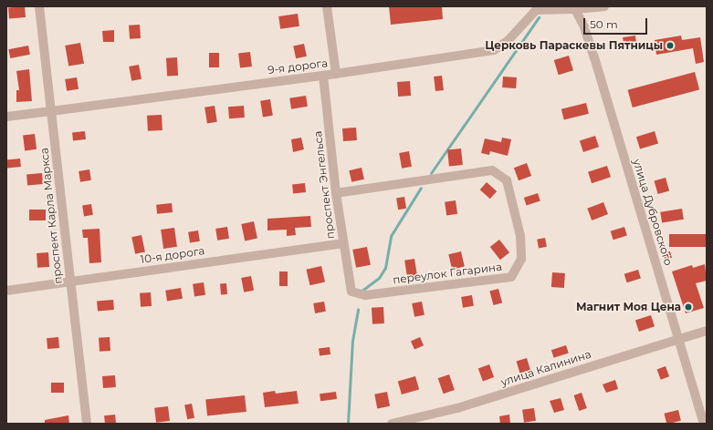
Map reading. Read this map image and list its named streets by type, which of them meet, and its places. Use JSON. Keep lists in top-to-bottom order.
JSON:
{
  "streets": {
    "street": [
      "9-я дорога",
      "проспект Энгельса",
      "улица Дубровского",
      "проспект Карла Маркса",
      "10-я дорога",
      "переулок Гагарина",
      "улица Калинина"
    ]
  },
  "crossings": [
    ["9-я дорога", "проспект Энгельса"],
    ["9-я дорога", "улица Дубровского"],
    ["9-я дорога", "проспект Карла Маркса"],
    ["проспект Энгельса", "10-я дорога"],
    ["проспект Энгельса", "переулок Гагарина"],
    ["улица Дубровского", "улица Калинина"],
    ["проспект Карла Маркса", "10-я дорога"]
  ],
  "places": ["Церковь Параскевы Пятницы", "Магнит Моя Цена"],
  "scale_bar": "50 m"
}
